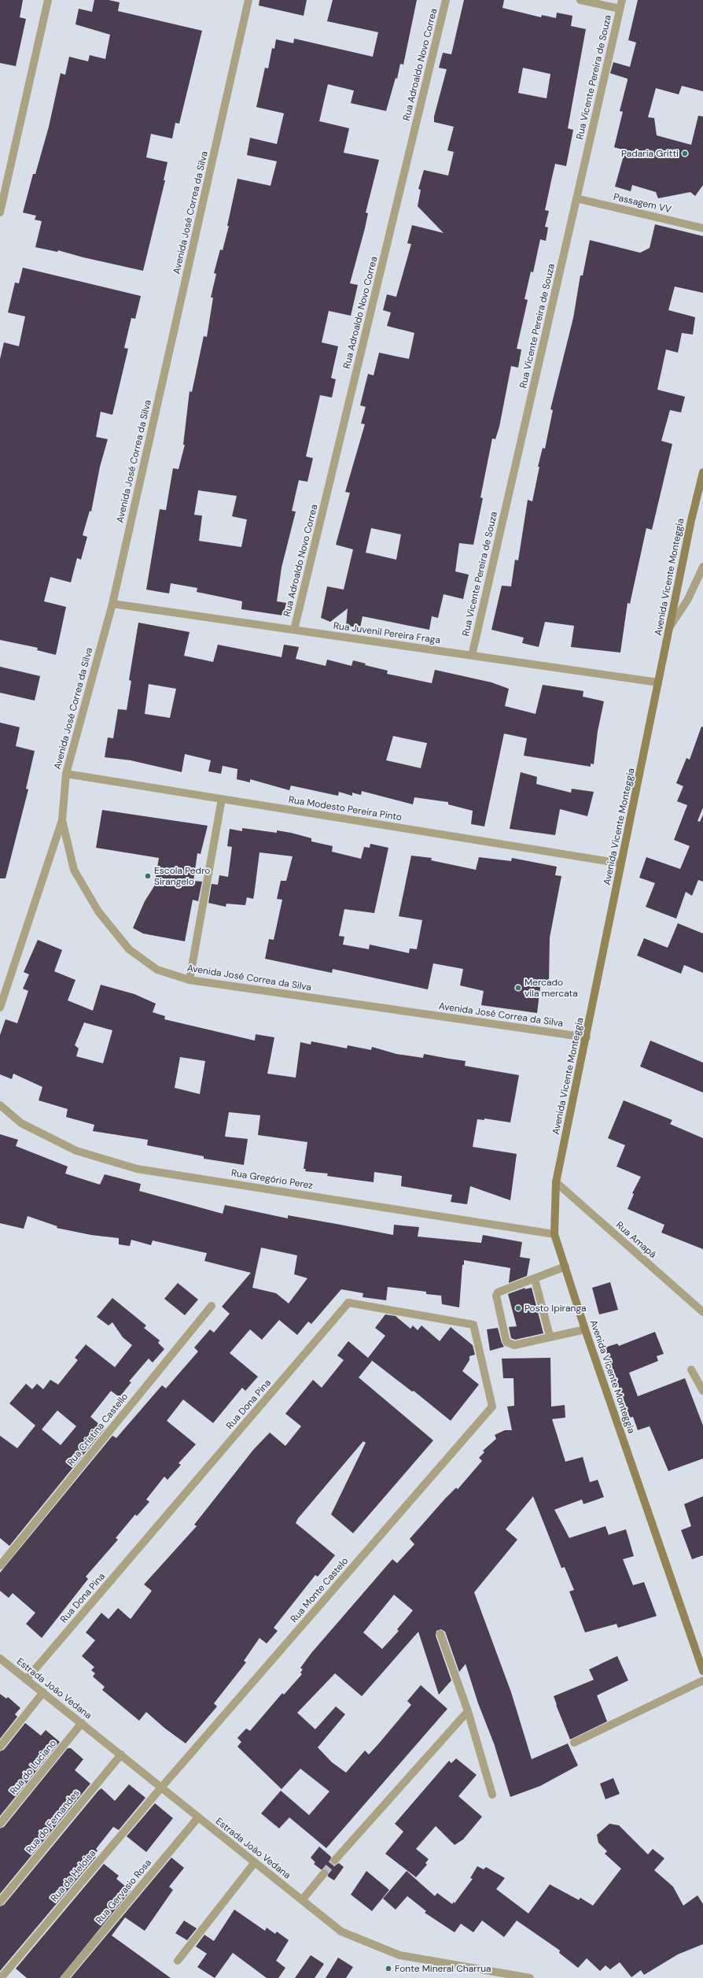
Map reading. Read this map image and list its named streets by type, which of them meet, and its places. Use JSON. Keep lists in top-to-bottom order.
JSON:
{
  "streets": {
    "main road": ["Avenida Vicente Monteggia"],
    "street": [
      "Rua Adroaldo Novo Correa",
      "Rua Vicente Pereira de Souza",
      "Passagem VV",
      "Avenida José Correa da Silva",
      "Rua Juvenil Pereira Fraga",
      "Rua Modesto Pereira Pinto",
      "Rua Gregório Perez",
      "Rua Amapá",
      "Rua Dona Pina",
      "Rua Cristina Castello",
      "Rua Monte Castelo",
      "Estrada João Vedana",
      "Rua do Luciano",
      "Rua do Fernandes",
      "Rua da Heloisa",
      "Rua Gervasio Rosa"
    ]
  },
  "crossings": [
    ["Rua Adroaldo Novo Correa", "Rua Juvenil Pereira Fraga"],
    ["Rua Vicente Pereira de Souza", "Passagem VV"],
    ["Rua Vicente Pereira de Souza", "Rua Juvenil Pereira Fraga"],
    ["Avenida José Correa da Silva", "Avenida Vicente Monteggia"],
    ["Avenida José Correa da Silva", "Rua Juvenil Pereira Fraga"],
    ["Avenida José Correa da Silva", "Rua Modesto Pereira Pinto"],
    ["Avenida Vicente Monteggia", "Rua Juvenil Pereira Fraga"],
    ["Avenida Vicente Monteggia", "Rua Modesto Pereira Pinto"],
    ["Avenida Vicente Monteggia", "Rua Gregório Perez"],
    ["Avenida Vicente Monteggia", "Rua Amapá"],
    ["Rua Dona Pina", "Rua Monte Castelo"],
    ["Rua Dona Pina", "Estrada João Vedana"],
    ["Rua Monte Castelo", "Estrada João Vedana"],
    ["Rua Monte Castelo", "Rua da Heloisa"],
    ["Estrada João Vedana", "Rua do Luciano"],
    ["Estrada João Vedana", "Rua do Fernandes"],
    ["Estrada João Vedana", "Rua da Heloisa"],
    ["Estrada João Vedana", "Rua Gervasio Rosa"]
  ],
  "places": [
    "Padaria Gritti",
    "Escola Pedro Sirangelo",
    "Mercado vila mercata",
    "Posto Ipiranga",
    "Fonte Mineral Charrua"
  ]
}
